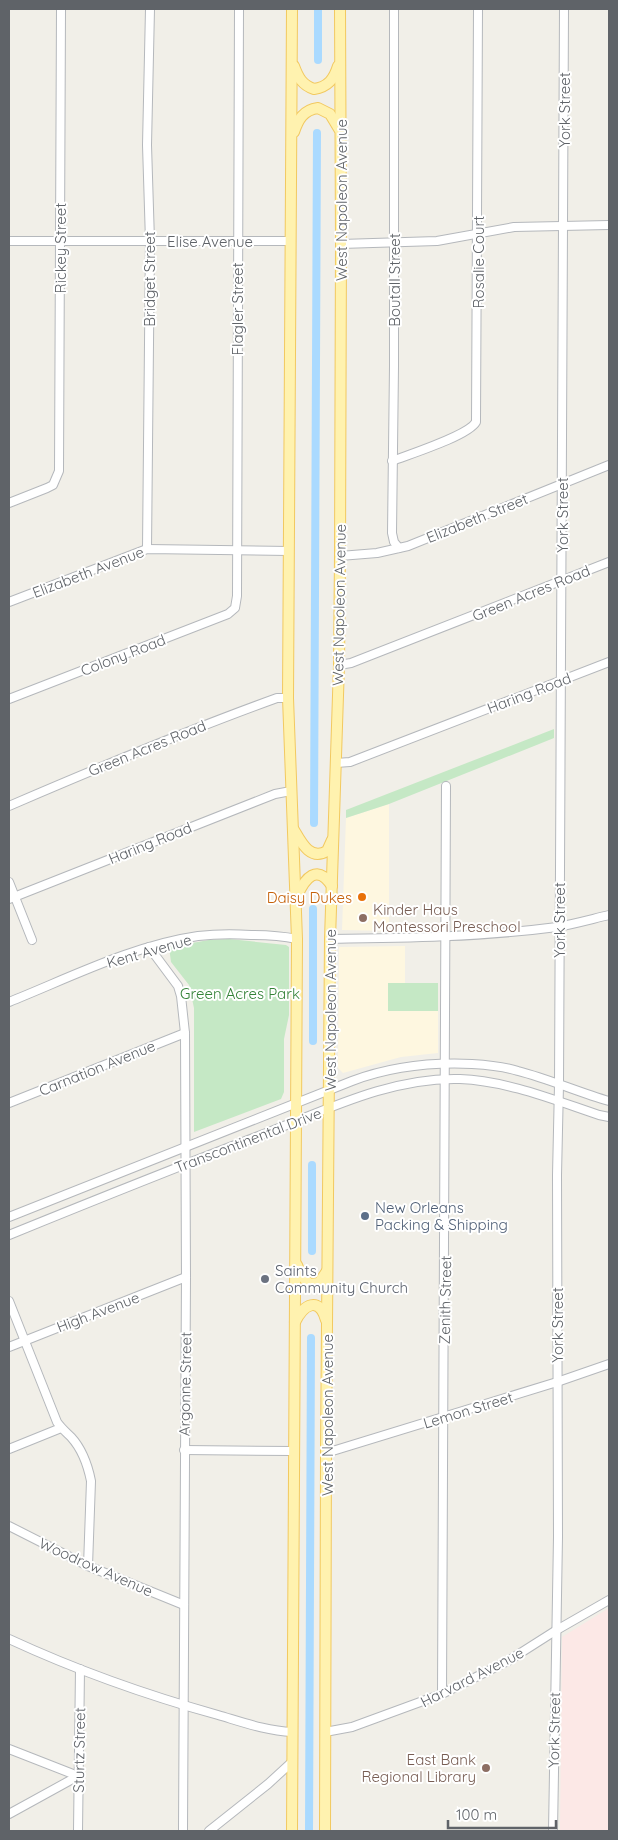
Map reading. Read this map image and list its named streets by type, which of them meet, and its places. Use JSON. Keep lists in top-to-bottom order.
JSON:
{
  "streets": {
    "main road": ["West Napoleon Avenue"],
    "street": [
      "York Street",
      "Elise Avenue",
      "Rickey Street",
      "Rosalie Court",
      "Bridget Street",
      "Boutall Street",
      "Flagler Street",
      "Elizabeth Street",
      "Elizabeth Avenue",
      "Green Acres Road",
      "Colony Road",
      "Haring Road",
      "Kent Avenue",
      "Carnation Avenue",
      "Transcontinental Drive",
      "Zenith Street",
      "High Avenue",
      "Argonne Street",
      "Lemon Street",
      "Woodrow Avenue",
      "Harvard Avenue",
      "Sturtz Street"
    ]
  },
  "crossings": [
    ["York Street", "Elizabeth Street"],
    ["York Street", "Green Acres Road"],
    ["York Street", "Haring Road"],
    ["York Street", "Transcontinental Drive"],
    ["York Street", "Lemon Street"],
    ["York Street", "Harvard Avenue"],
    ["West Napoleon Avenue", "Elizabeth Street"],
    ["West Napoleon Avenue", "Green Acres Road"],
    ["West Napoleon Avenue", "Haring Road"],
    ["West Napoleon Avenue", "Transcontinental Drive"],
    ["West Napoleon Avenue", "Lemon Street"],
    ["West Napoleon Avenue", "Harvard Avenue"],
    ["Elise Avenue", "Rickey Street"],
    ["Elise Avenue", "Bridget Street"],
    ["Elise Avenue", "Flagler Street"],
    ["Rosalie Court", "Boutall Street"],
    ["Bridget Street", "Elizabeth Avenue"],
    ["Boutall Street", "Elizabeth Street"],
    ["Flagler Street", "Elizabeth Avenue"],
    ["Flagler Street", "Colony Road"],
    ["Kent Avenue", "Argonne Street"],
    ["Carnation Avenue", "Argonne Street"],
    ["Transcontinental Drive", "Zenith Street"],
    ["Transcontinental Drive", "Argonne Street"],
    ["Zenith Street", "Lemon Street"],
    ["Zenith Street", "Harvard Avenue"],
    ["High Avenue", "Argonne Street"],
    ["Argonne Street", "Woodrow Avenue"]
  ],
  "parks": ["Green Acres Park"],
  "places": [
    "Daisy Dukes",
    "Kinder Haus Montessori Preschool",
    "New Orleans Packing & Shipping",
    "Saints Community Church",
    "East Bank Regional Library"
  ],
  "scale_bar": "100 m"
}
